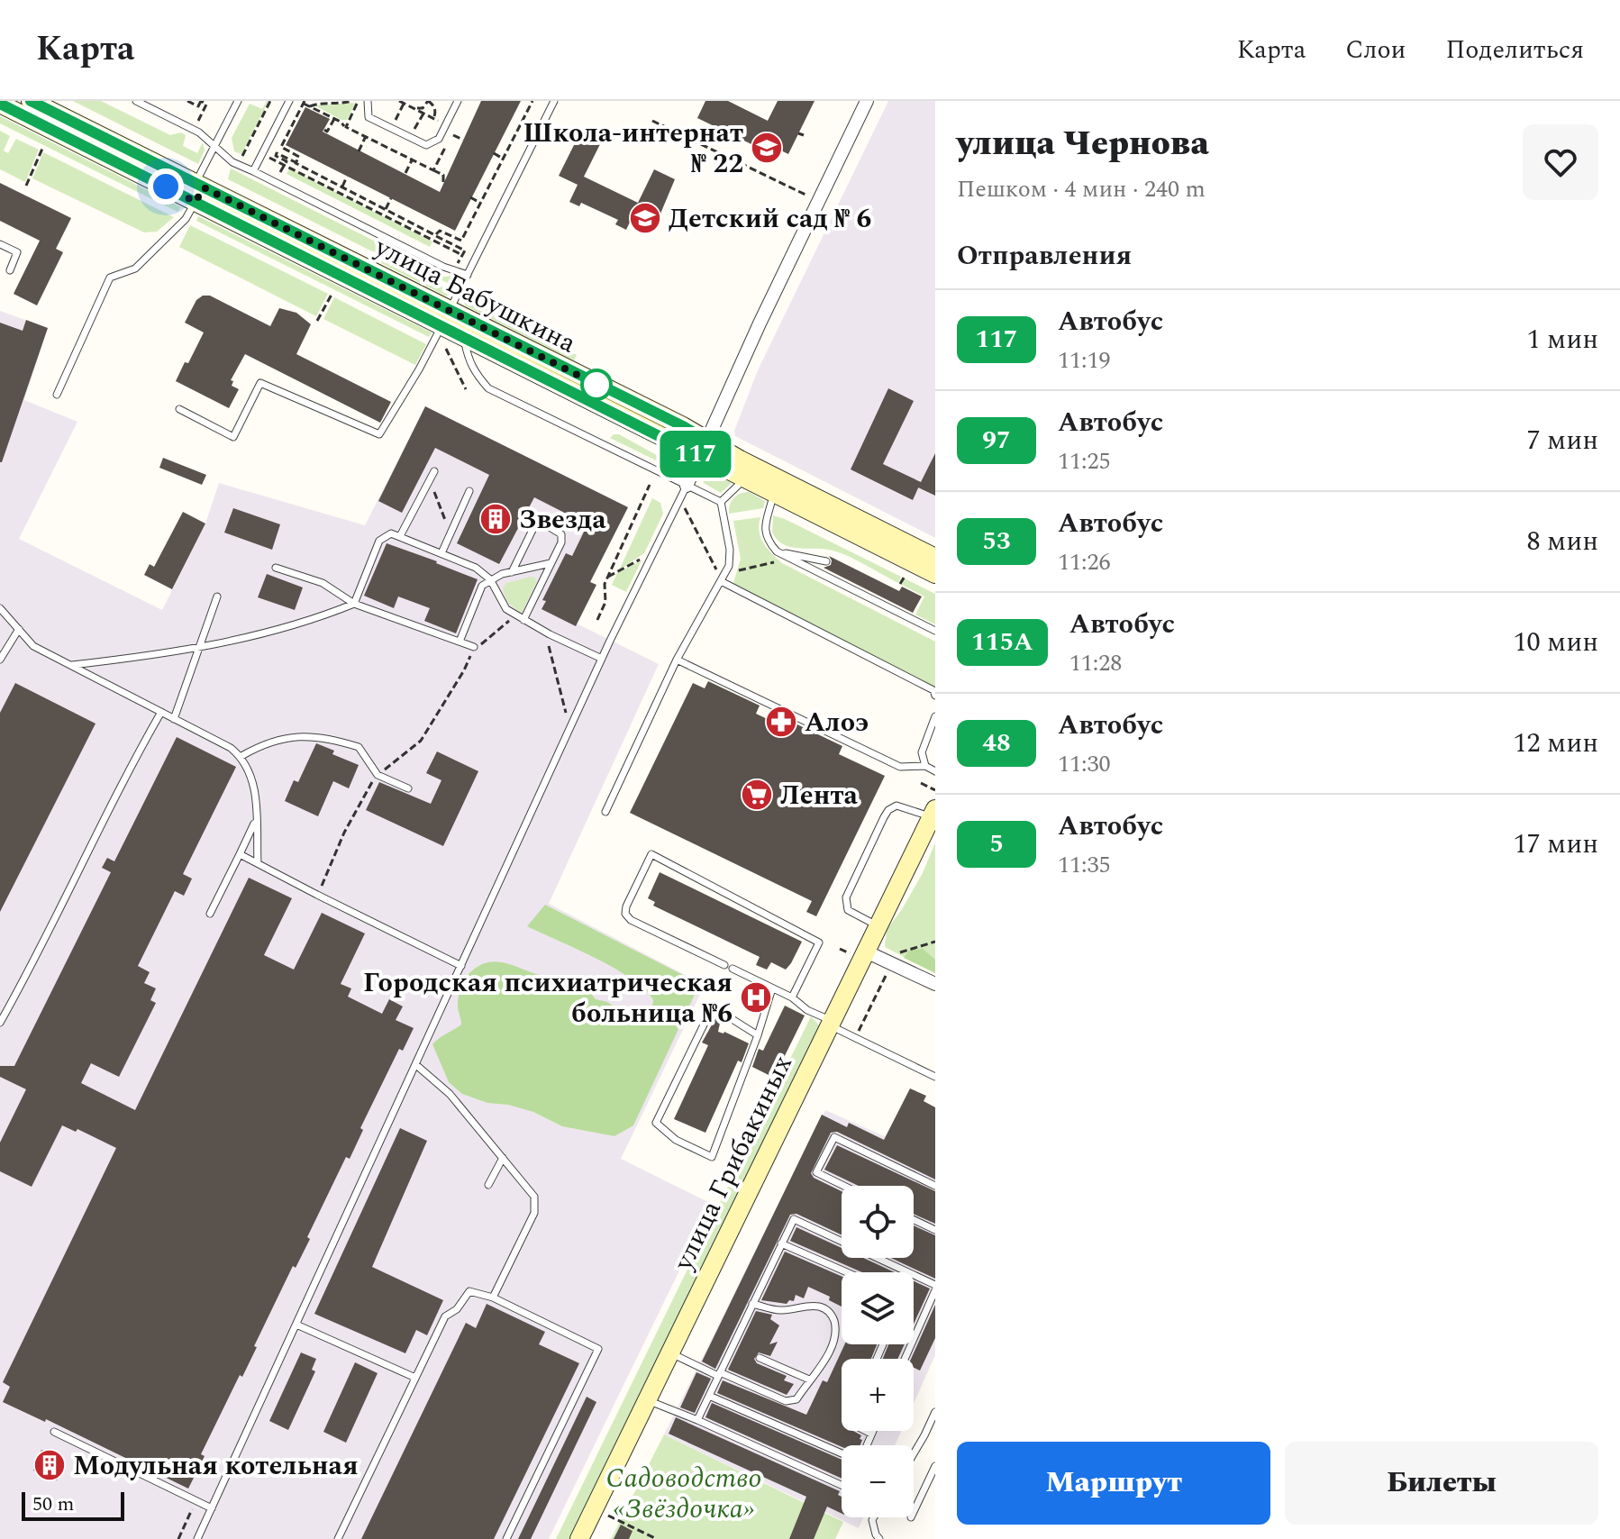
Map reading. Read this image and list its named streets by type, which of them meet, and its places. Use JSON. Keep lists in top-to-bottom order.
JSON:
{
  "streets": {
    "main road": ["улица Бабушкина", "улица Грибакиных"]
  },
  "parks": ["Садоводство «Звёздочка»"],
  "places": {
    "school or university": ["Школа-интернат № 22", "Детский сад № 6"],
    "building": ["Звезда", "Модульная котельная"],
    "pharmacy": ["Алоэ"],
    "supermarket": ["Лента"],
    "hospital": ["Городская психиатрическая больница №6"]
  },
  "lines": ["bus line 117"],
  "scale_bar": "50 m",
  "page": {
    "header": "Карта",
    "nav": ["Карта", "Слои", "Поделиться"],
    "on_map": "117",
    "heading": [
      ["улица Чернова", "Пешком · 4 мин · 240 m"],
      "Отправления"
    ],
    "list": [
      {
        "mark": "117",
        "name": "Автобус",
        "note": "11:19",
        "value": "1 мин"
      },
      {
        "mark": "97",
        "name": "Автобус",
        "note": "11:25",
        "value": "7 мин"
      },
      {
        "mark": "53",
        "name": "Автобус",
        "note": "11:26",
        "value": "8 мин"
      },
      {
        "mark": "115А",
        "name": "Автобус",
        "note": "11:28",
        "value": "10 мин"
      },
      {
        "mark": "48",
        "name": "Автобус",
        "note": "11:30",
        "value": "12 мин"
      },
      {
        "mark": "5",
        "name": "Автобус",
        "note": "11:35",
        "value": "17 мин"
      }
    ],
    "map_buttons": ["+", "−"],
    "buttons": ["Маршрут", "Билеты"],
    "scale": "50 m"
  }
}
